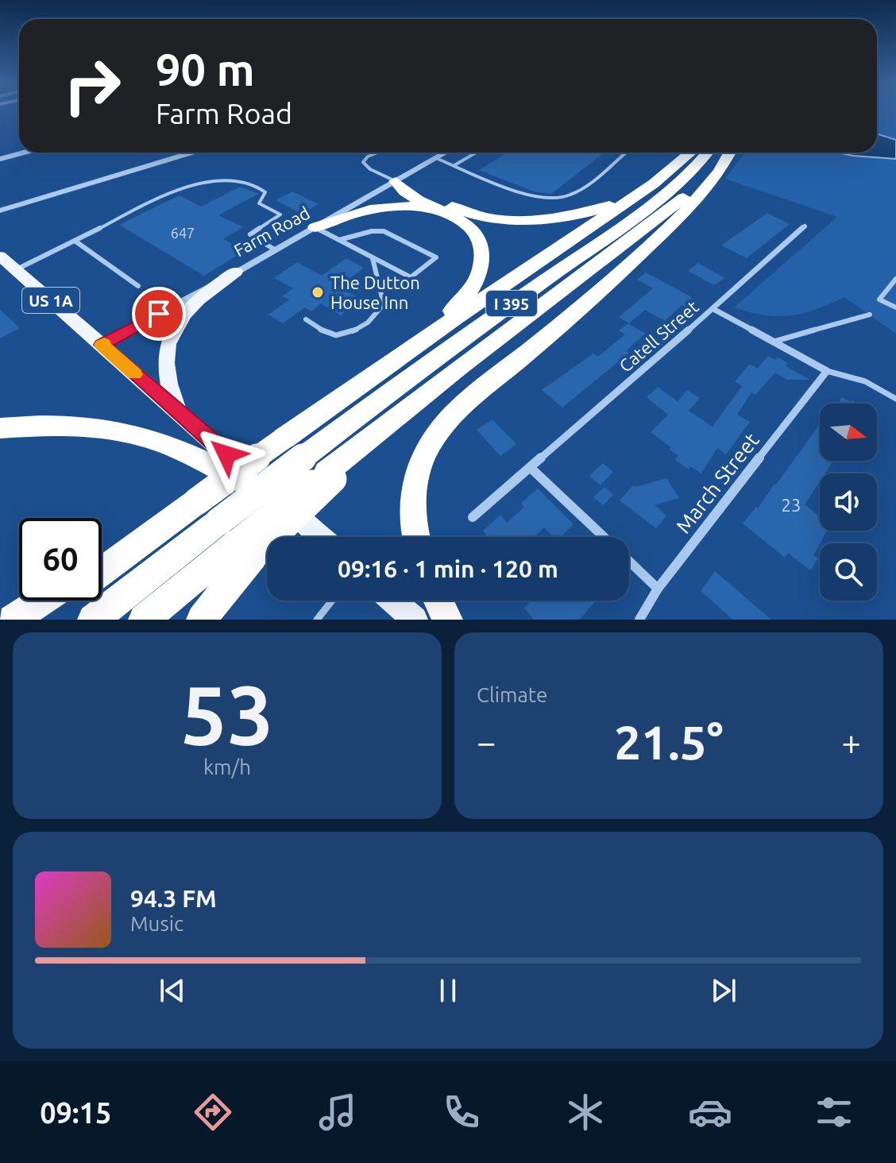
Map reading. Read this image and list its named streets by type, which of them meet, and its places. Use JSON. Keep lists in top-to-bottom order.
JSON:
{
  "streets": {
    "highway": ["I 395"],
    "main road": ["US 1A"],
    "street": ["Farm Road", "Catell Street", "March Street"]
  },
  "crossings": [
    ["Farm Road", "US 1A"]
  ],
  "places": ["The Dutton House Inn"],
  "house_numbers": ["647", "23"],
  "north": "right",
  "page": {
    "turn": ["90 m", "Farm Road"],
    "limit": "60",
    "trip": "09:16 · 1 min · 120 m",
    "tile": [
      ["53", "km/h"],
      "Climate"
    ],
    "heat": ["−", "21.5°", "+"],
    "song": ["94.3 FM", "Music"],
    "tabs": "09:15"
  }
}
